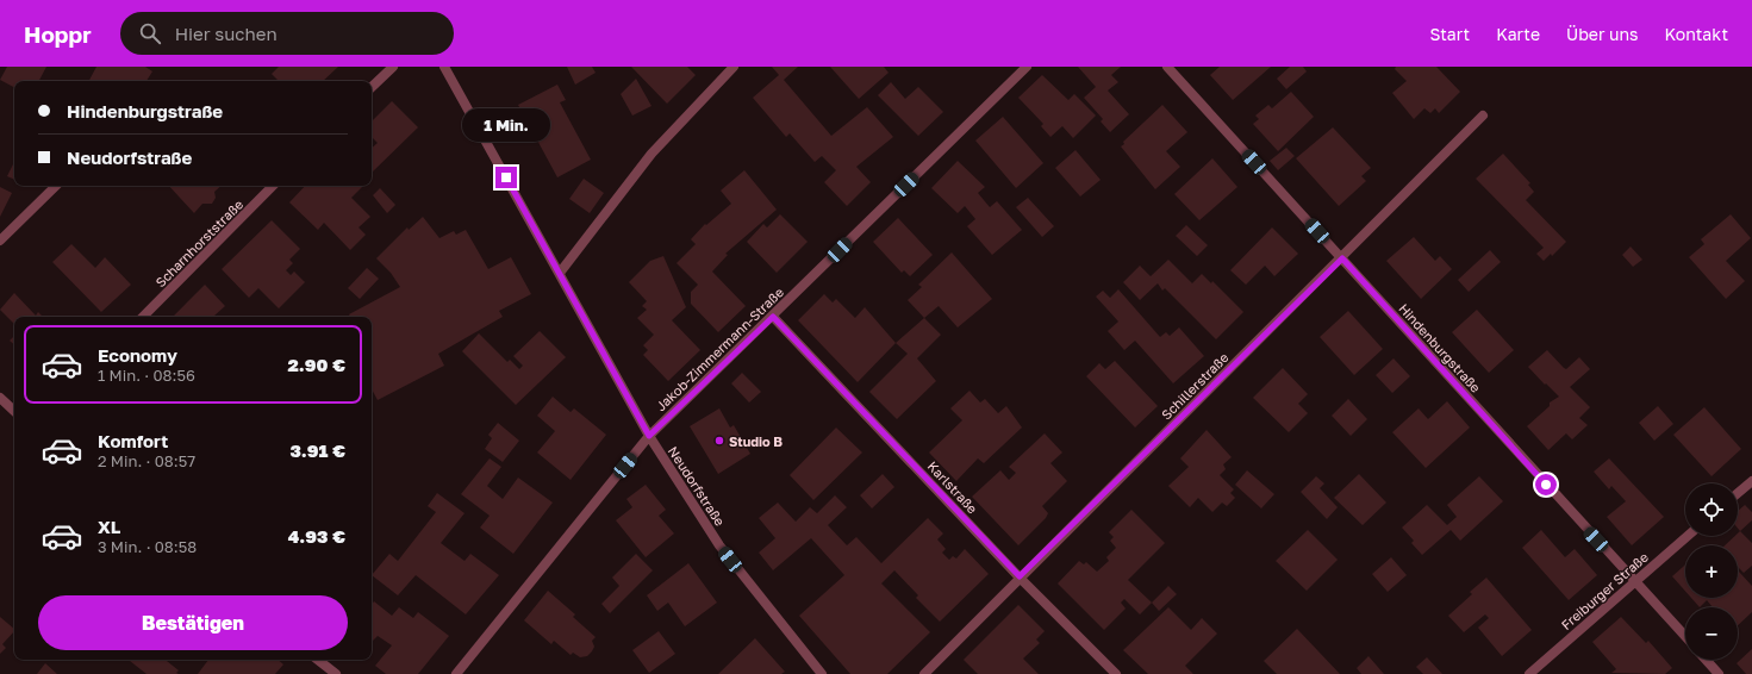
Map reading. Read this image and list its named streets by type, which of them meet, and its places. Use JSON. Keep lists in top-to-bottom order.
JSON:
{
  "streets": {
    "street": [
      "Scharnhorststraße",
      "Hindenburgstraße",
      "Jakob-Zimmermann-Straße",
      "Schillerstraße",
      "Neudorfstraße",
      "Karlstraße",
      "Freiburger Straße"
    ]
  },
  "crossings": [
    ["Hindenburgstraße", "Schillerstraße"],
    ["Hindenburgstraße", "Freiburger Straße"],
    ["Jakob-Zimmermann-Straße", "Neudorfstraße"],
    ["Jakob-Zimmermann-Straße", "Karlstraße"],
    ["Schillerstraße", "Karlstraße"]
  ],
  "places": ["Studio B"],
  "page": {
    "header": "Hoppr",
    "search": "Hier suchen",
    "nav": [
      "Start",
      "Karte",
      "Über uns",
      "Kontakt"
    ],
    "banner": ["Hindenburgstraße", "Neudorfstraße"],
    "bubble": "1 Min.",
    "list": [
      {
        "name": "Economy",
        "note": "1 Min. · 08:56",
        "value": "2.90 €"
      },
      {
        "name": "Komfort",
        "note": "2 Min. · 08:57",
        "value": "3.91 €"
      },
      {
        "name": "XL",
        "note": "3 Min. · 08:58",
        "value": "4.93 €"
      }
    ],
    "map_buttons": ["+", "−"],
    "buttons": "Bestätigen"
  }
}
